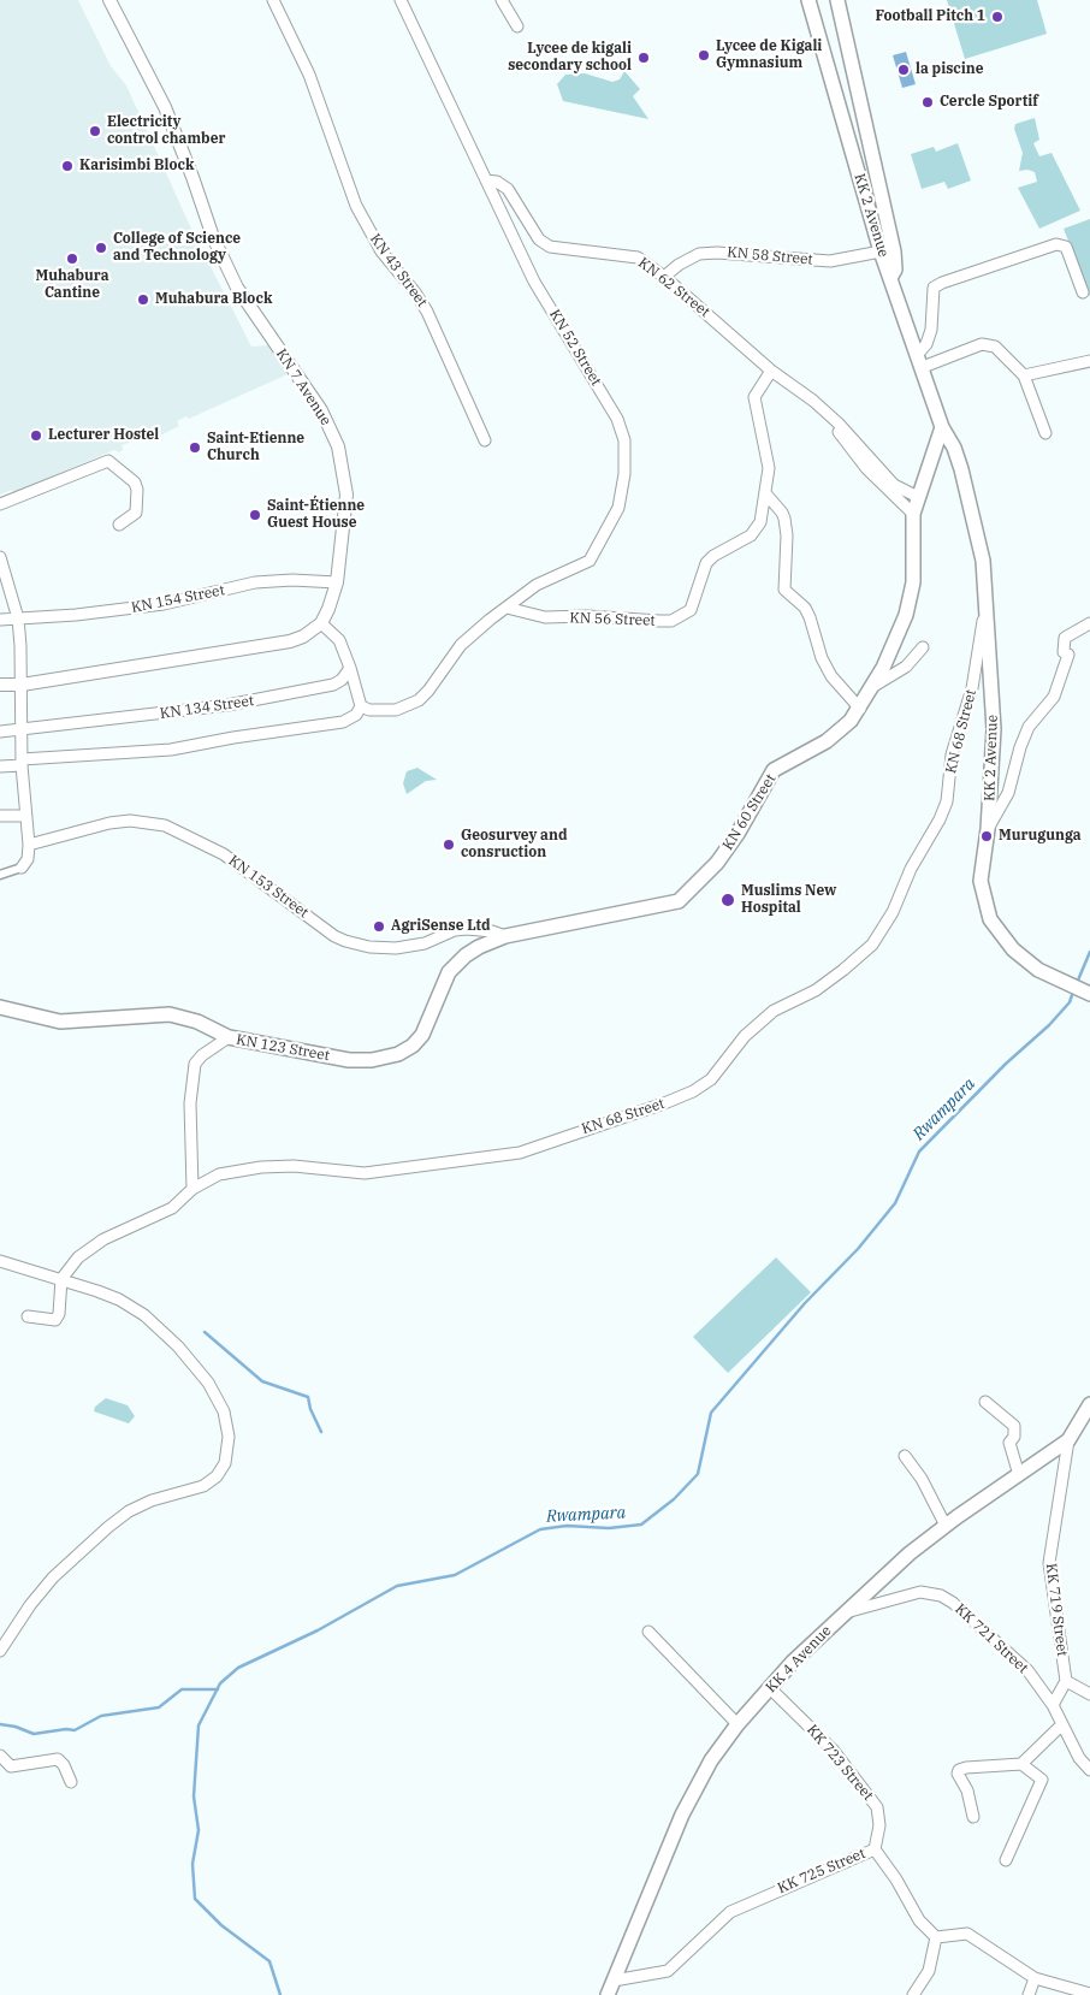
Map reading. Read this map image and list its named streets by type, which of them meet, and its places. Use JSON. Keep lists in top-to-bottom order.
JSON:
{
  "streets": {
    "main road": [
      "KK 2 Avenue",
      "KN 60 Street",
      "KN 123 Street",
      "KK 4 Avenue"
    ],
    "street": [
      "KN 58 Street",
      "KN 43 Street",
      "KN 62 Street",
      "KN 52 Street",
      "KN 7 Avenue",
      "KN 154 Street",
      "KN 56 Street",
      "KN 134 Street",
      "KN 68 Street",
      "KN 153 Street",
      "KK 719 Street",
      "KK 721 Street",
      "KK 723 Street",
      "KK 725 Street"
    ]
  },
  "crossings": [
    ["KK 2 Avenue", "KN 58 Street"],
    ["KK 2 Avenue", "KN 68 Street"],
    ["KN 58 Street", "KN 62 Street"],
    ["KN 62 Street", "KN 52 Street"],
    ["KN 62 Street", "KN 56 Street"],
    ["KN 62 Street", "KN 60 Street"],
    ["KN 52 Street", "KN 56 Street"],
    ["KN 7 Avenue", "KN 154 Street"],
    ["KN 60 Street", "KN 153 Street"],
    ["KN 60 Street", "KN 123 Street"],
    ["KK 719 Street", "KK 4 Avenue"],
    ["KK 721 Street", "KK 4 Avenue"],
    ["KK 4 Avenue", "KK 723 Street"],
    ["KK 4 Avenue", "KK 725 Street"],
    ["KK 723 Street", "KK 725 Street"]
  ],
  "water": ["Rwampara"],
  "places": [
    "Football Pitch 1",
    "Lycee de Kigali Gymnasium",
    "Lycee de kigali secondary school",
    "la piscine",
    "Cercle Sportif",
    "Electricity control chamber",
    "Karisimbi Block",
    "College of Science and Technology",
    "Muhabura Cantine",
    "Muhabura Block",
    "Lecturer Hostel",
    "Saint-Etienne Church",
    "Saint-Étienne Guest House",
    "Murugunga",
    "Geosurvey and consruction",
    "Muslims New Hospital",
    "AgriSense Ltd"
  ]
}
